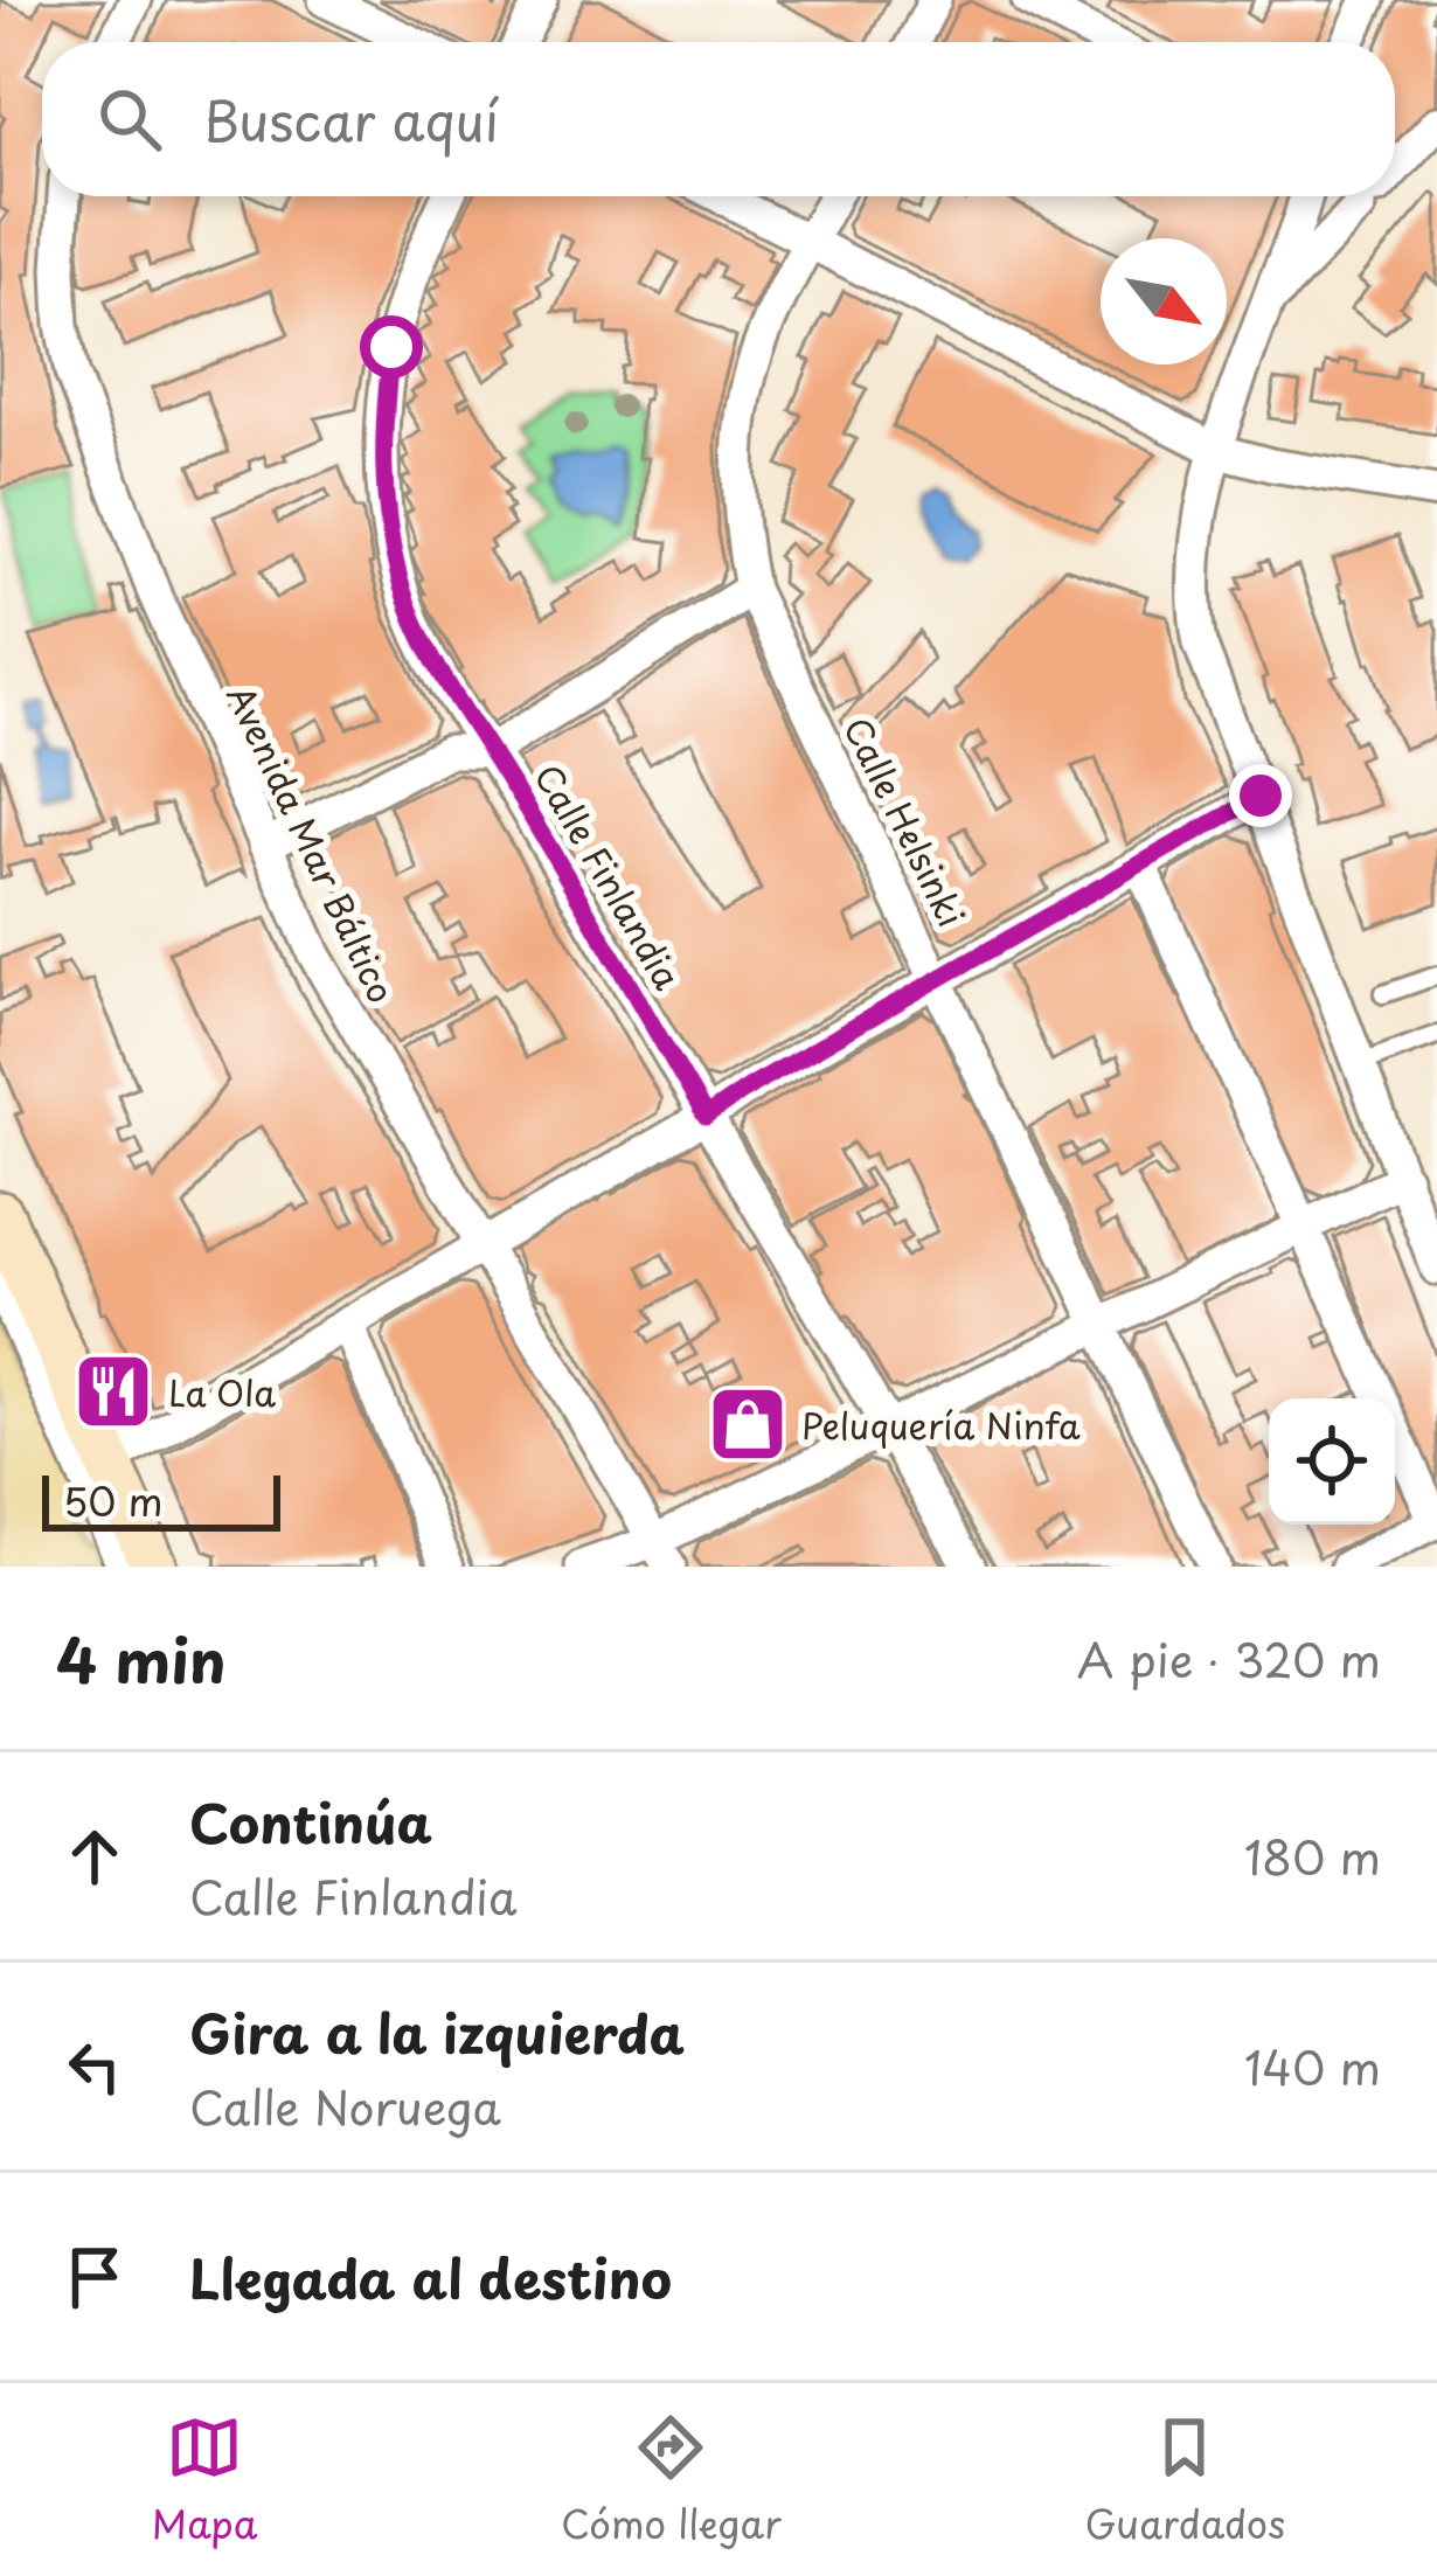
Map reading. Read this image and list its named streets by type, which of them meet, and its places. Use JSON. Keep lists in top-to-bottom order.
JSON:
{
  "streets": {
    "street": ["Calle Helsinki", "Avenida Mar Báltico", "Calle Finlandia"]
  },
  "places": {
    "restaurant": ["La Ola"],
    "shop": ["Peluquería Ninfa"]
  },
  "scale_bar": "50 m",
  "north": "bottom right",
  "page": {
    "search": "Buscar aquí",
    "scale": "50 m",
    "heading": ["4 min", "A pie · 320 m"],
    "list": [
      ["Continúa", "Calle Finlandia", "180 m"],
      ["Gira a la izquierda", "Calle Noruega", "140 m"],
      "Llegada al destino"
    ],
    "nav": ["Mapa", "Cómo llegar", "Guardados"]
  }
}
